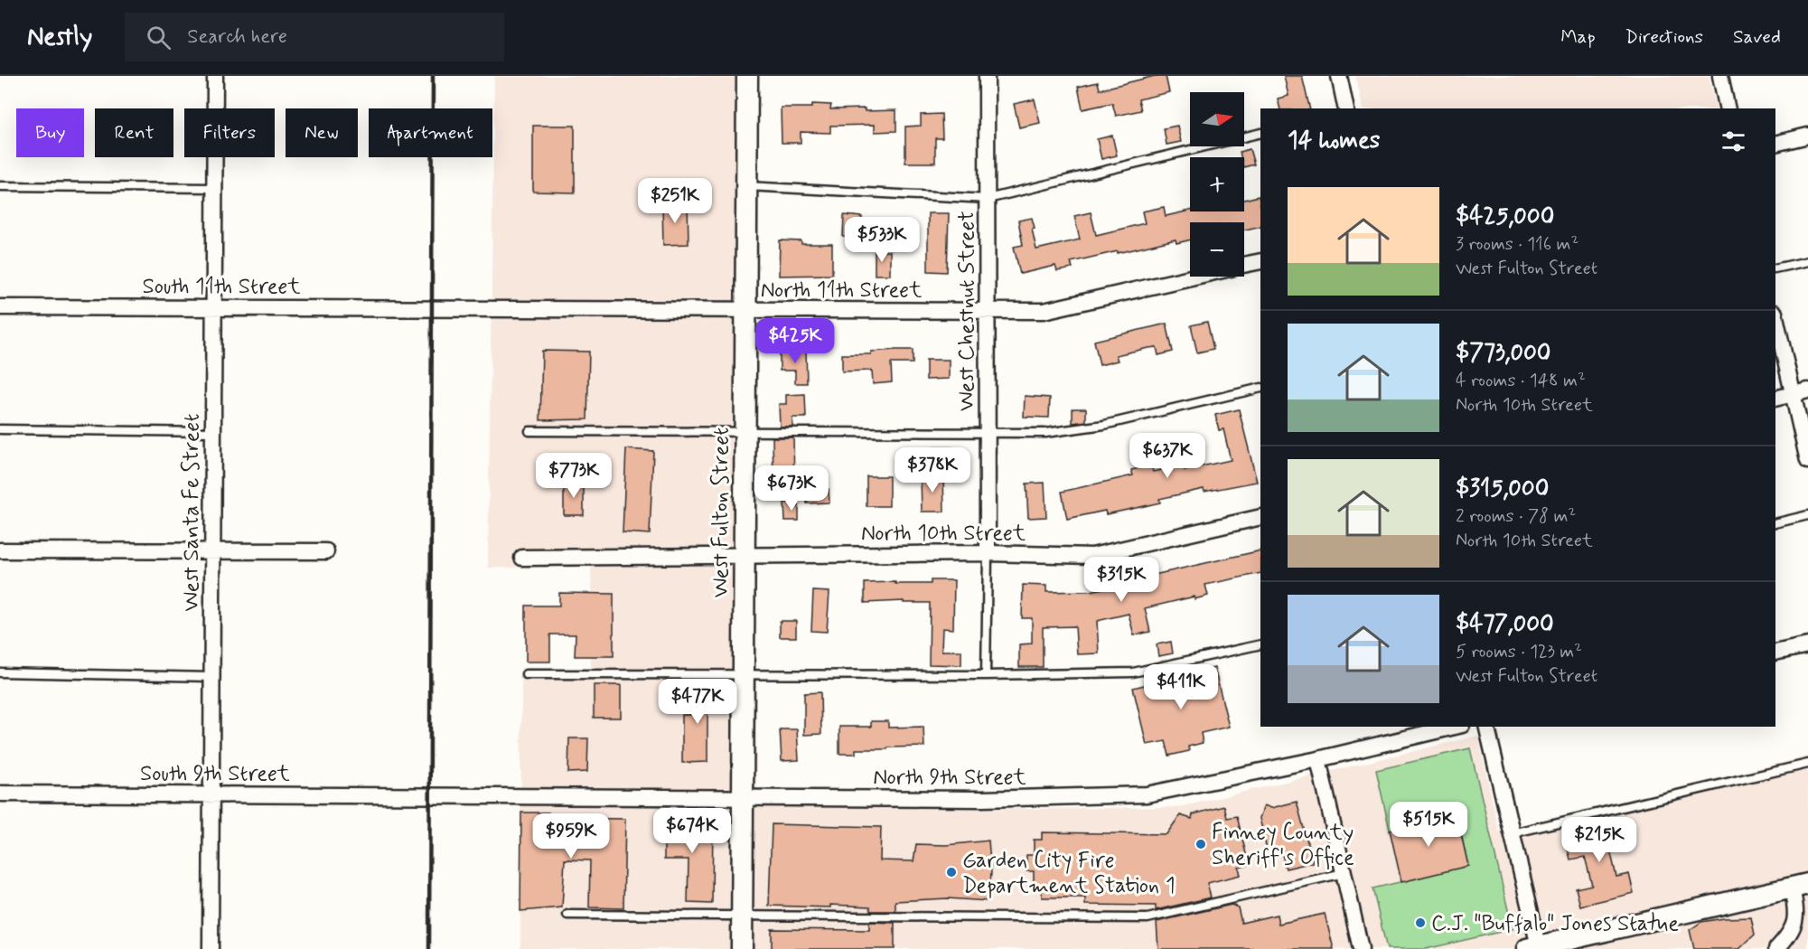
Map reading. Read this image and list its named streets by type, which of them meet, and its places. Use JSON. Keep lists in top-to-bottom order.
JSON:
{
  "streets": {
    "street": [
      "South 11th Street",
      "North 11th Street",
      "West Chestnut Street",
      "West Santa Fe Street",
      "West Fulton Street",
      "North 10th Street",
      "South 9th Street",
      "North 9th Street"
    ]
  },
  "crossings": [
    ["South 11th Street", "North 11th Street"],
    ["South 11th Street", "West Santa Fe Street"],
    ["North 11th Street", "West Chestnut Street"],
    ["North 11th Street", "West Fulton Street"],
    ["West Chestnut Street", "North 10th Street"],
    ["West Santa Fe Street", "South 9th Street"],
    ["West Fulton Street", "North 10th Street"],
    ["West Fulton Street", "North 9th Street"],
    ["South 9th Street", "North 9th Street"]
  ],
  "places": ["Finney County Sheriff's Office", "Garden City Fire Department Station 1", "C.J. \"Buffalo\" Jones Statue"],
  "north": "right",
  "page": {
    "header": "Nestly",
    "search": "Search here",
    "nav": ["Map", "Directions", "Saved"],
    "map_buttons": ["+", "−"],
    "chip": [
      "Buy",
      "Rent",
      "Filters",
      "New",
      "Apartment"
    ],
    "heading": "14 homes",
    "list": [
      {
        "name": "$425,000",
        "note": "3 rooms · 116 m² · West Fulton Street"
      },
      {
        "name": "$773,000",
        "note": "4 rooms · 148 m² · North 10th Street"
      },
      {
        "name": "$315,000",
        "note": "2 rooms · 78 m² · North 10th Street"
      },
      {
        "name": "$477,000",
        "note": "5 rooms · 123 m² · West Fulton Street"
      }
    ],
    "price": [
      "$251K",
      "$533K",
      "$425K",
      "$637K",
      "$378K",
      "$773K",
      "$673K",
      "$315K",
      "$411K",
      "$477K",
      "$515K",
      "$674K",
      "$959K",
      "$215K"
    ]
  }
}
